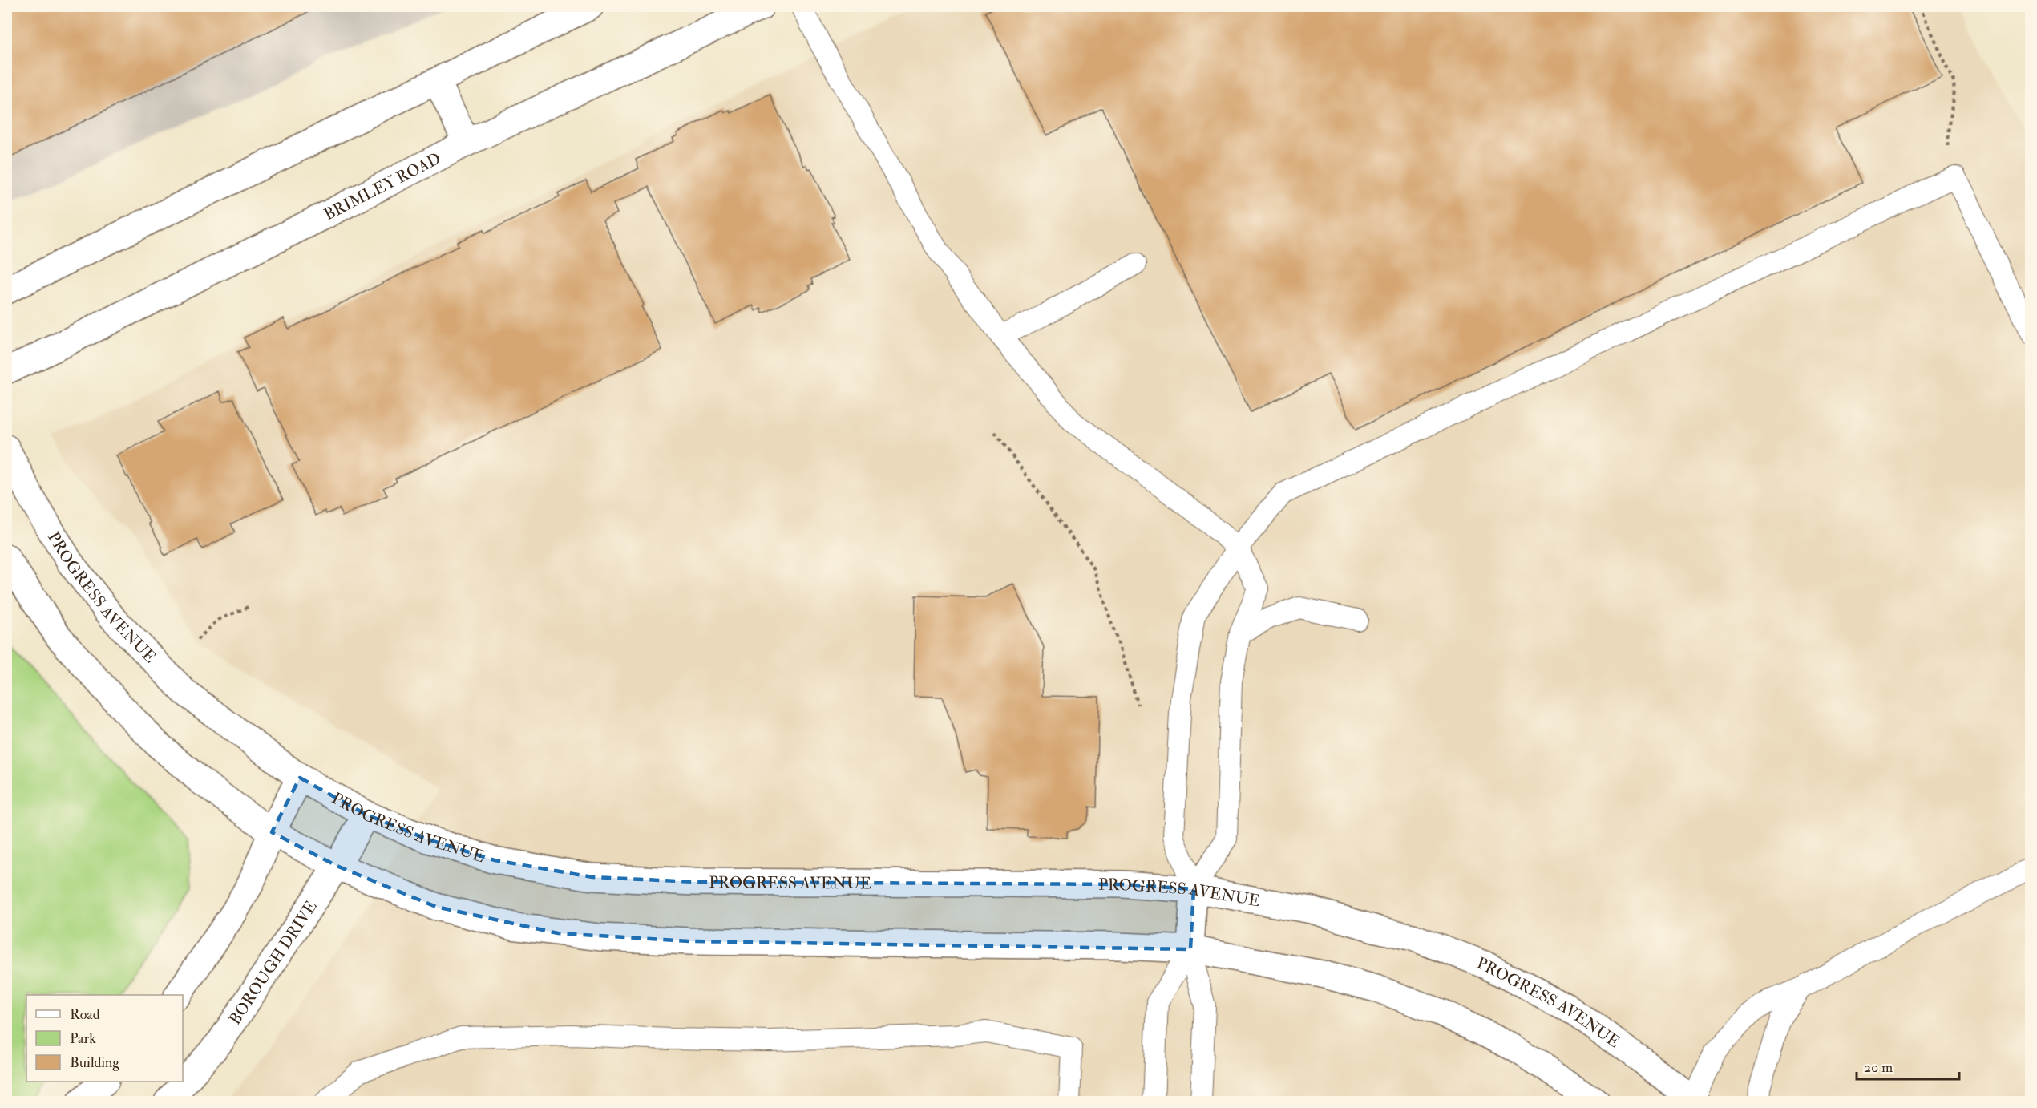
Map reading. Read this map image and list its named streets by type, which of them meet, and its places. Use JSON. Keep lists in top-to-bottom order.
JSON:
{
  "streets": {
    "main road": ["BRIMLEY ROAD", "PROGRESS AVENUE", "BOROUGH DRIVE"]
  },
  "crossings": [
    ["PROGRESS AVENUE", "BOROUGH DRIVE"]
  ],
  "legend": ["Road", "Park", "Building"],
  "scale_bar": "20 m"
}
